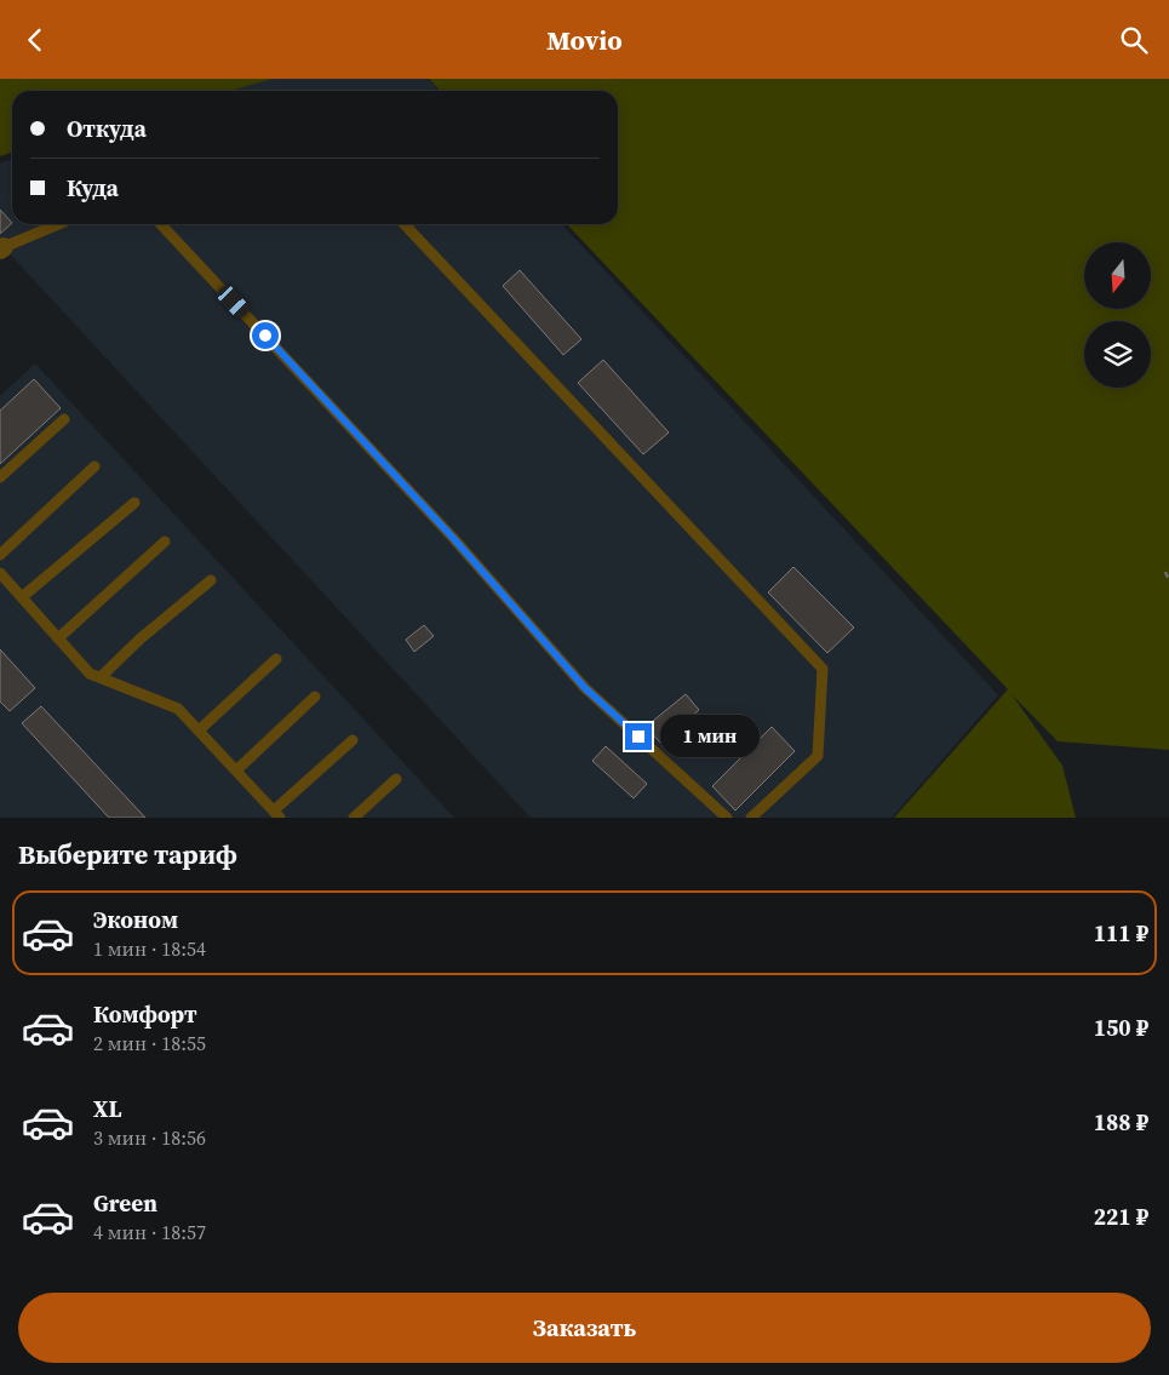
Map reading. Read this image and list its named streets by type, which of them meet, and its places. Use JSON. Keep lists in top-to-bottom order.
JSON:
{
  "north": "bottom",
  "page": {
    "header": "Movio",
    "banner": ["Откуда", "Куда"],
    "bubble": "1 мин",
    "heading": "Выберите тариф",
    "list": [
      {
        "name": "Эконом",
        "note": "1 мин · 18:54",
        "value": "111 ₽"
      },
      {
        "name": "Комфорт",
        "note": "2 мин · 18:55",
        "value": "150 ₽"
      },
      {
        "name": "XL",
        "note": "3 мин · 18:56",
        "value": "188 ₽"
      },
      {
        "name": "Green",
        "note": "4 мин · 18:57",
        "value": "221 ₽"
      }
    ],
    "buttons": "Заказать"
  }
}
